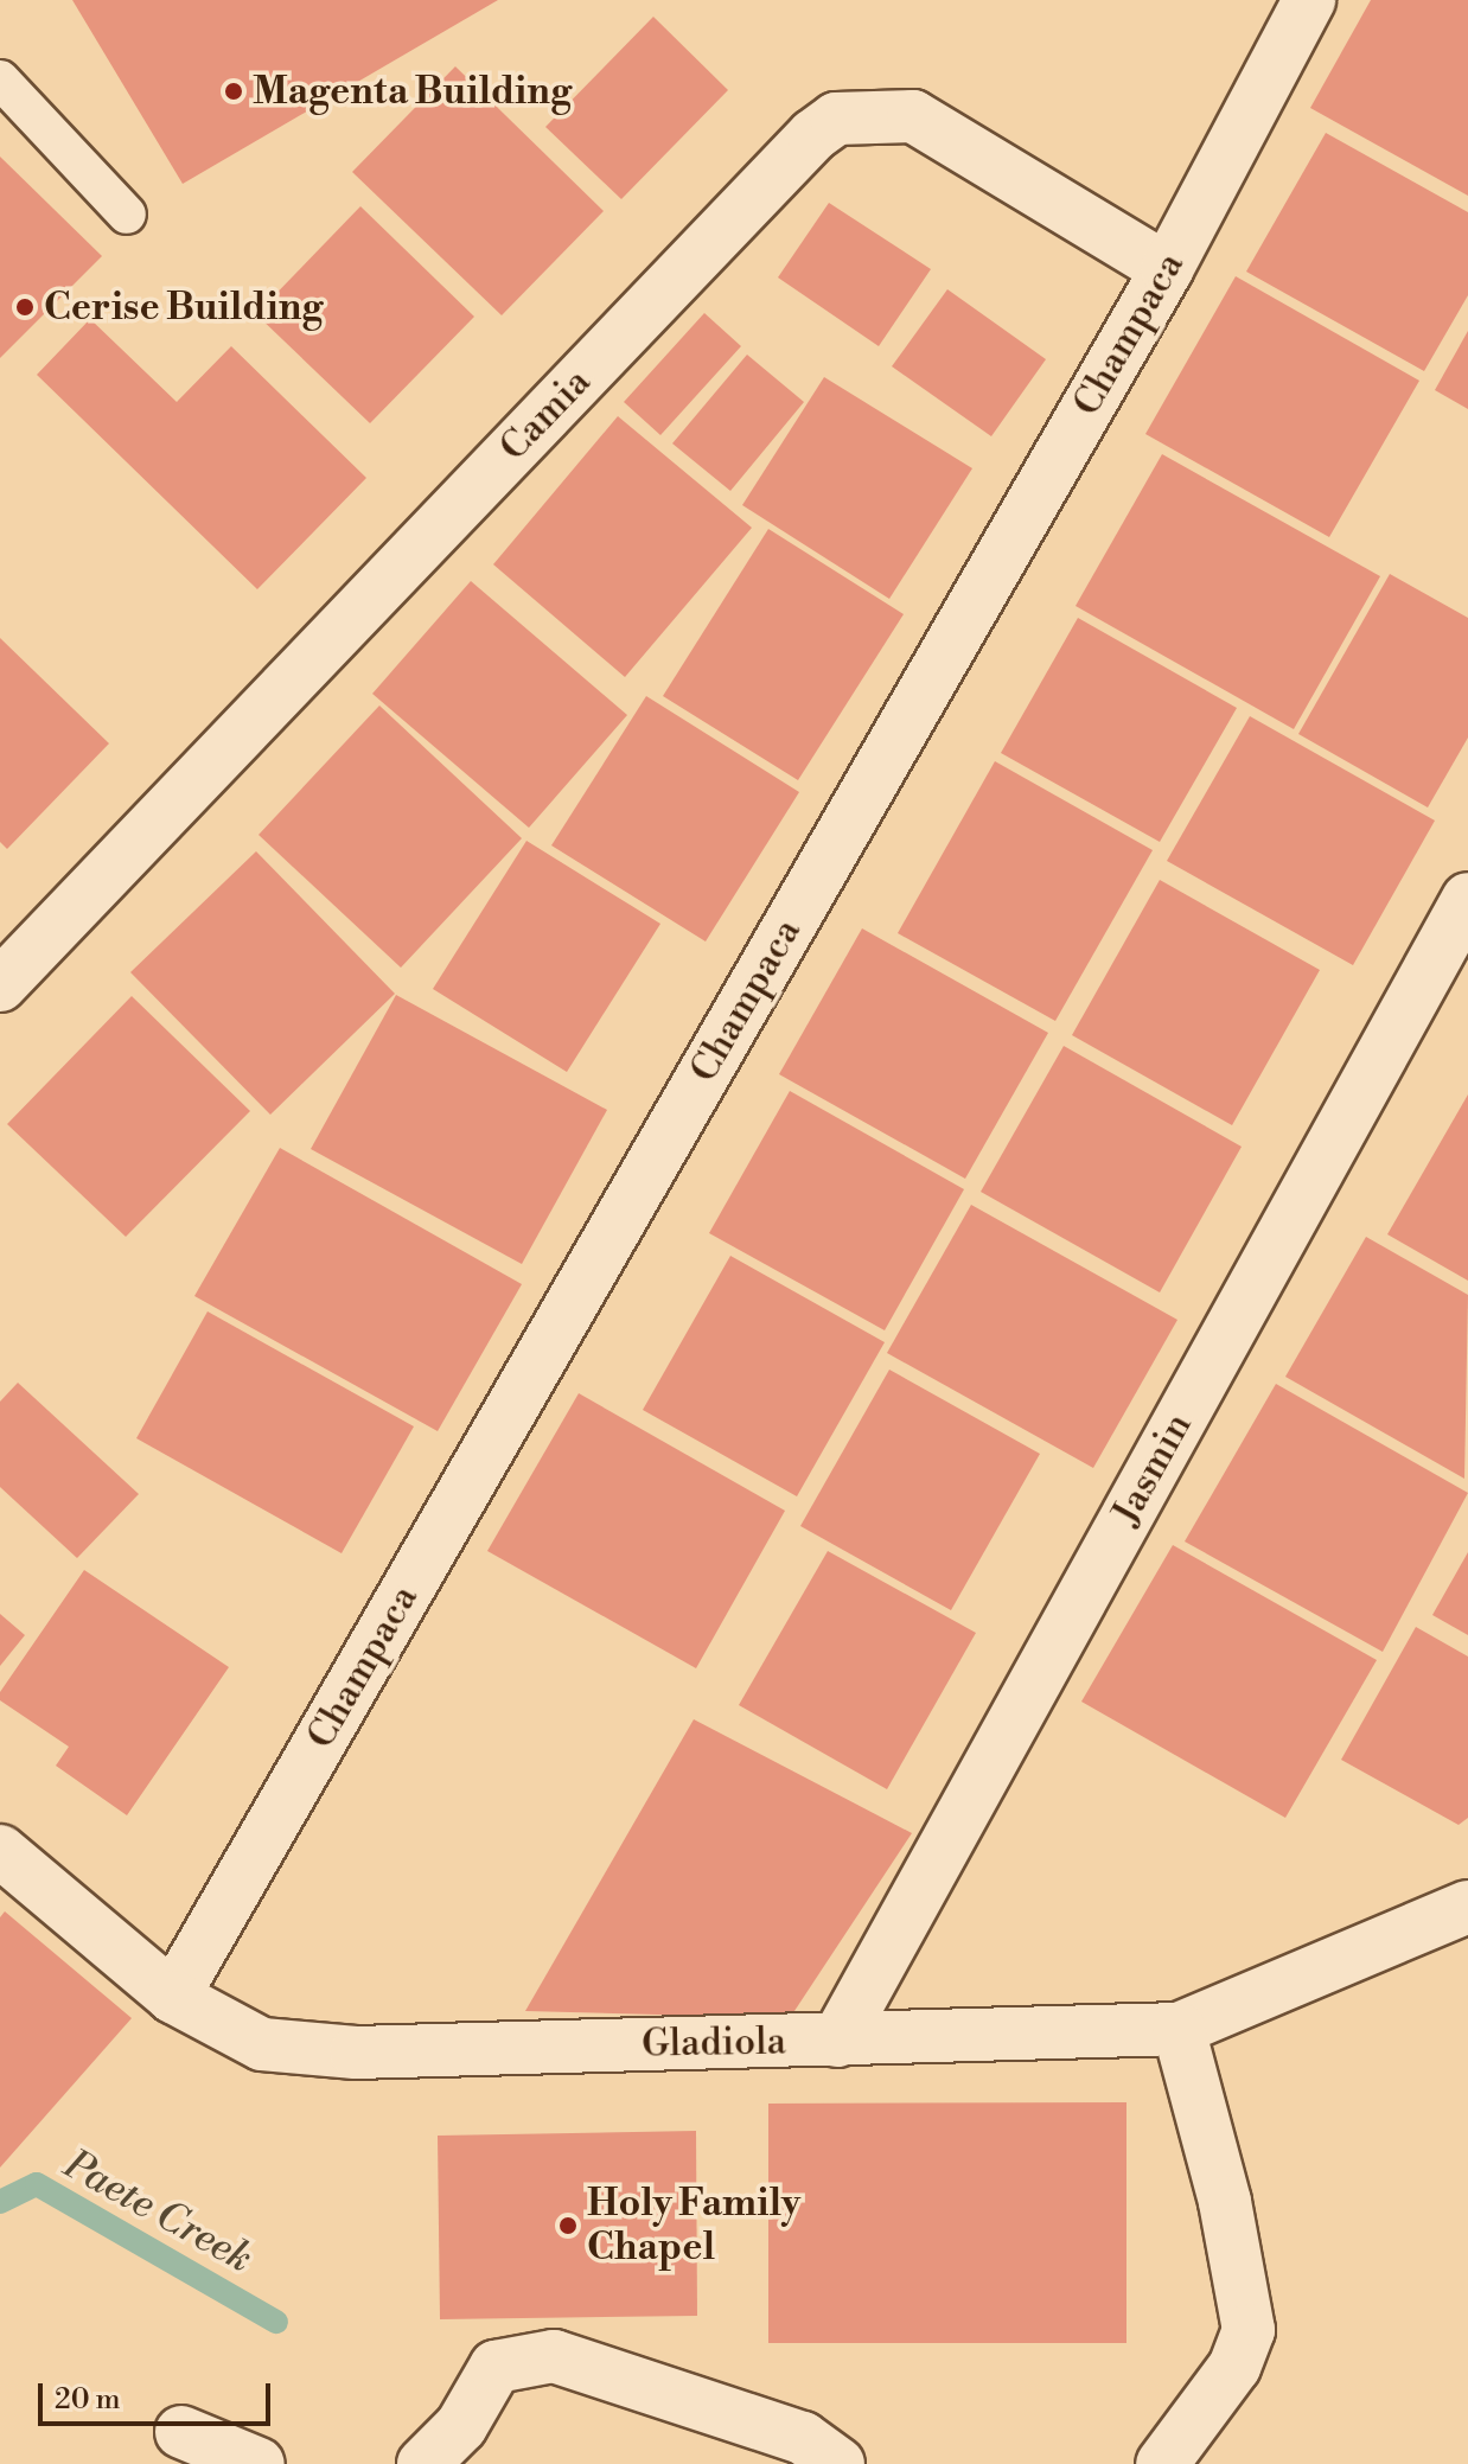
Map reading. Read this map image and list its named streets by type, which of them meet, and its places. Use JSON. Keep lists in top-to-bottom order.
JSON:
{
  "streets": {
    "street": [
      "Champaca",
      "Camia",
      "Jasmin",
      "Gladiola"
    ]
  },
  "crossings": [
    ["Champaca", "Camia"],
    ["Champaca", "Gladiola"],
    ["Jasmin", "Gladiola"]
  ],
  "water": ["Paete Creek"],
  "places": ["Magenta Building", "Cerise Building", "Holy Family Chapel"],
  "scale_bar": "20 m"
}
